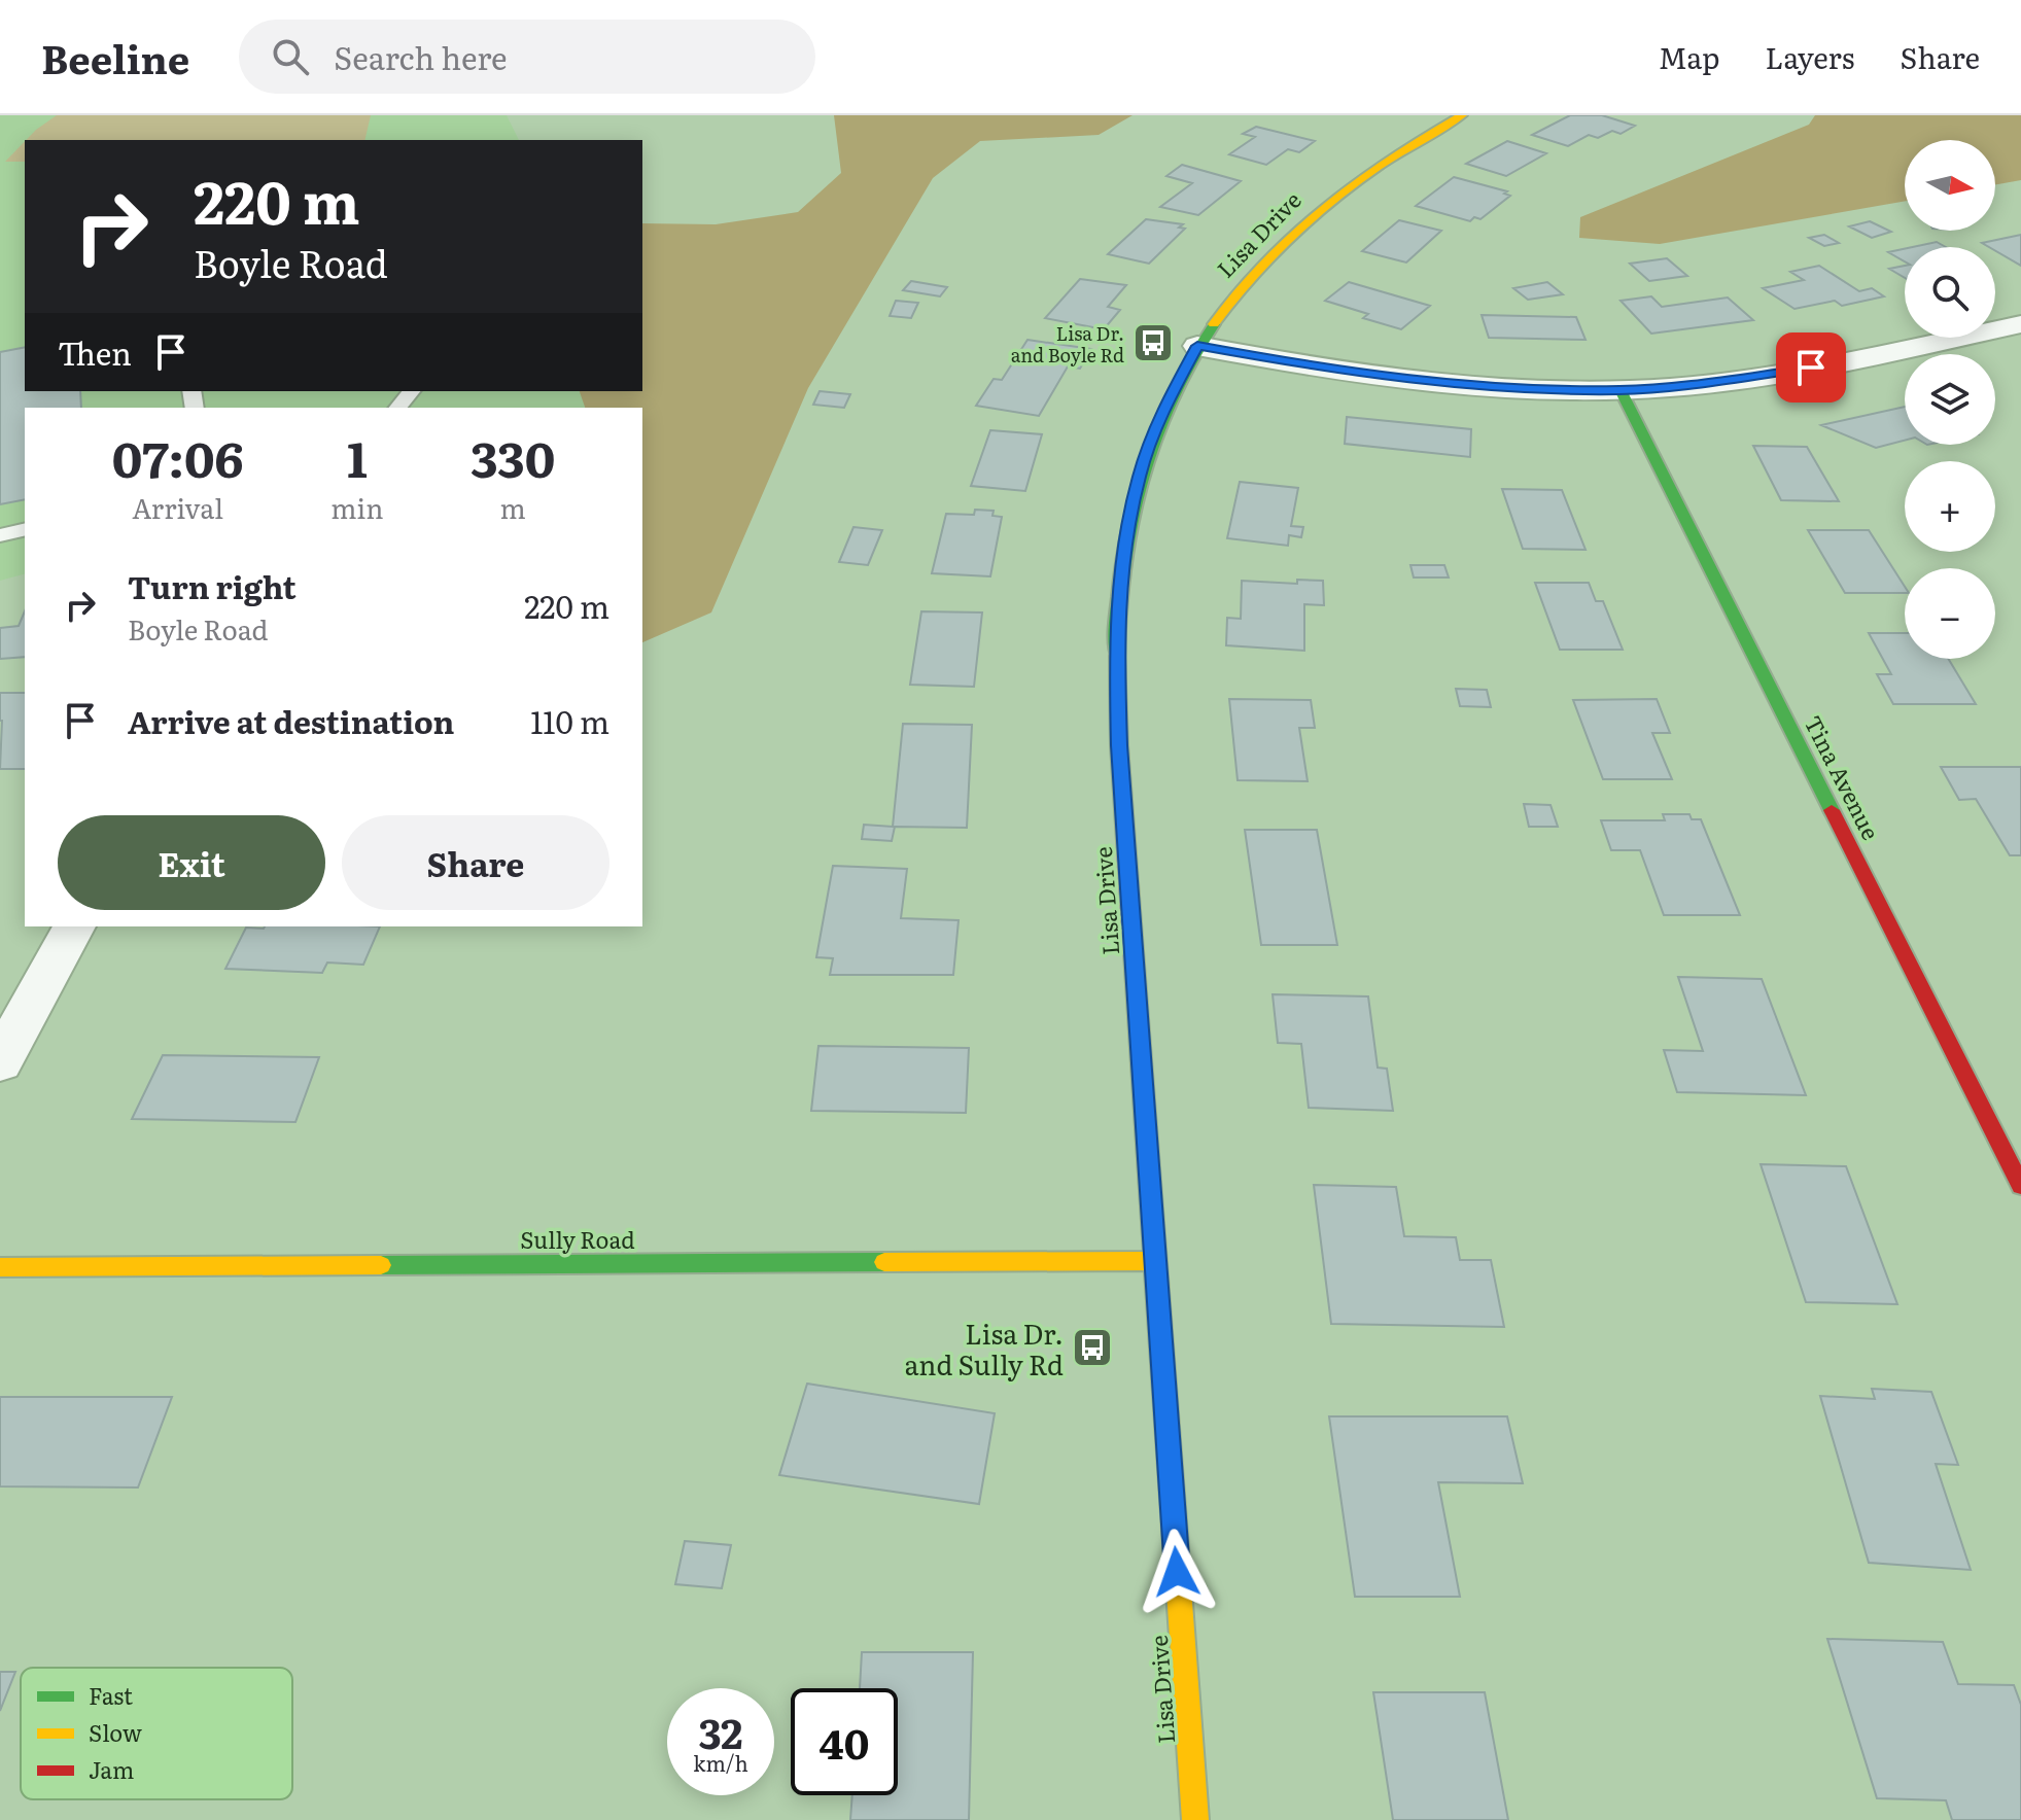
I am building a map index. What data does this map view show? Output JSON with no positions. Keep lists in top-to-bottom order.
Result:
{
  "streets": {
    "street": ["Lisa Drive", "Tina Avenue", "Sully Road"]
  },
  "crossings": [
    ["Lisa Drive", "Sully Road"]
  ],
  "places": {
    "bus stop": ["Lisa Dr. and Boyle Rd", "Lisa Dr. and Sully Rd"]
  },
  "legend": ["Fast", "Slow", "Jam"],
  "north": "right",
  "page": {
    "header": "Beeline",
    "search": "Search here",
    "nav": ["Map", "Layers", "Share"],
    "map_buttons": ["+", "−"],
    "turn": ["220 m", "Boyle Road"],
    "then": "Then",
    "eta": [
      "07:06",
      "Arrival",
      "1",
      "min",
      "330",
      "m"
    ],
    "list": [
      {
        "name": "Turn right",
        "note": "Boyle Road",
        "value": "220 m"
      },
      {
        "name": "Arrive at destination",
        "value": "110 m"
      }
    ],
    "buttons": ["Exit", "Share"],
    "speed": "32 km/h",
    "limit": "40"
  }
}
